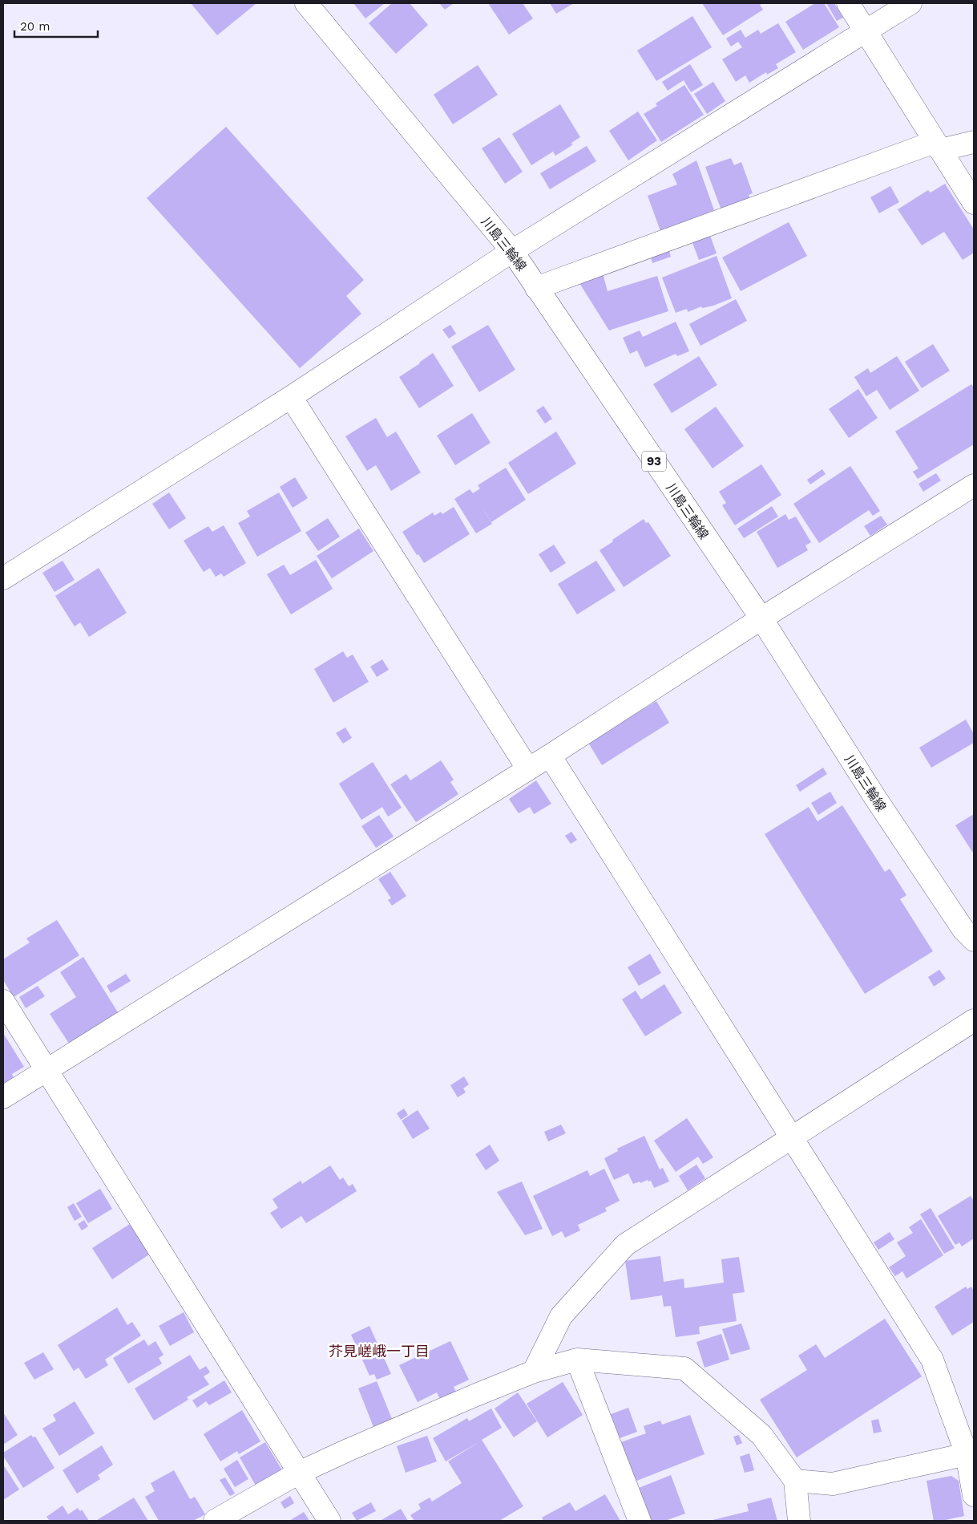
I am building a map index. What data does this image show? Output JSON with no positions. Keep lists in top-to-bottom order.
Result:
{
  "streets": {
    "street": ["川島三輪線", "93"]
  },
  "districts": ["芥見嵯峨一丁目"],
  "scale_bar": "20 m"
}
